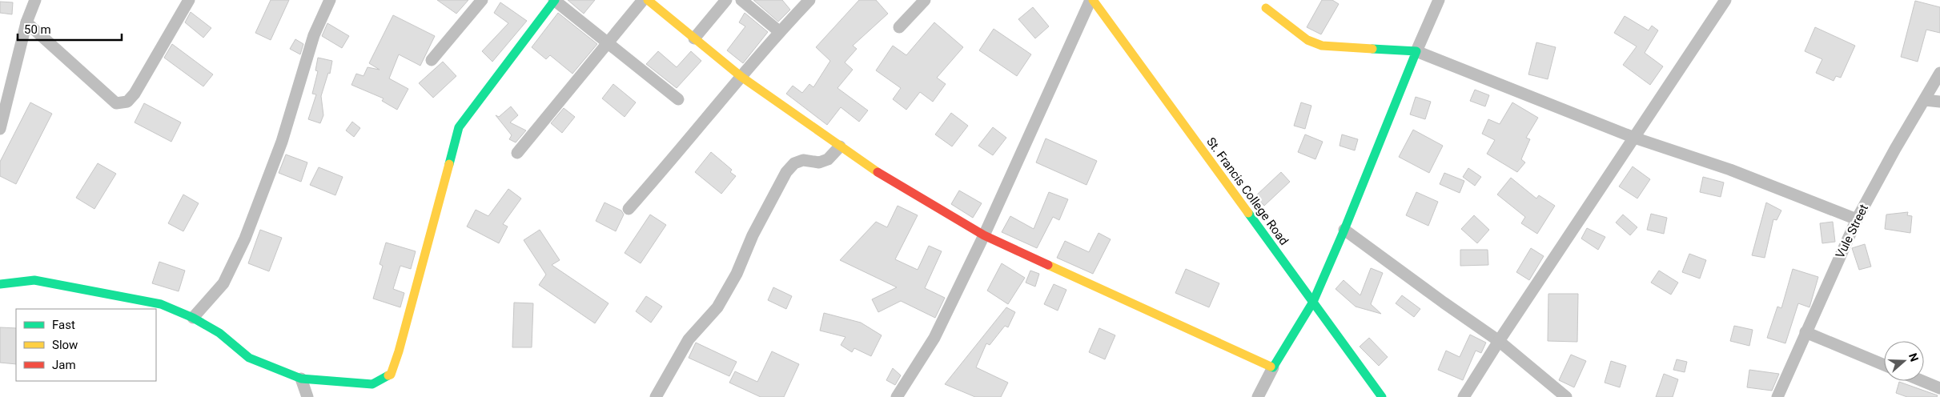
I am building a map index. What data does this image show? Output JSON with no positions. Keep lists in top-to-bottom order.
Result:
{
  "streets": {
    "street": ["St. Francis College Road", "Vule Street"]
  },
  "legend": ["Fast", "Slow", "Jam"],
  "scale_bar": "50 m",
  "north": "right"
}
